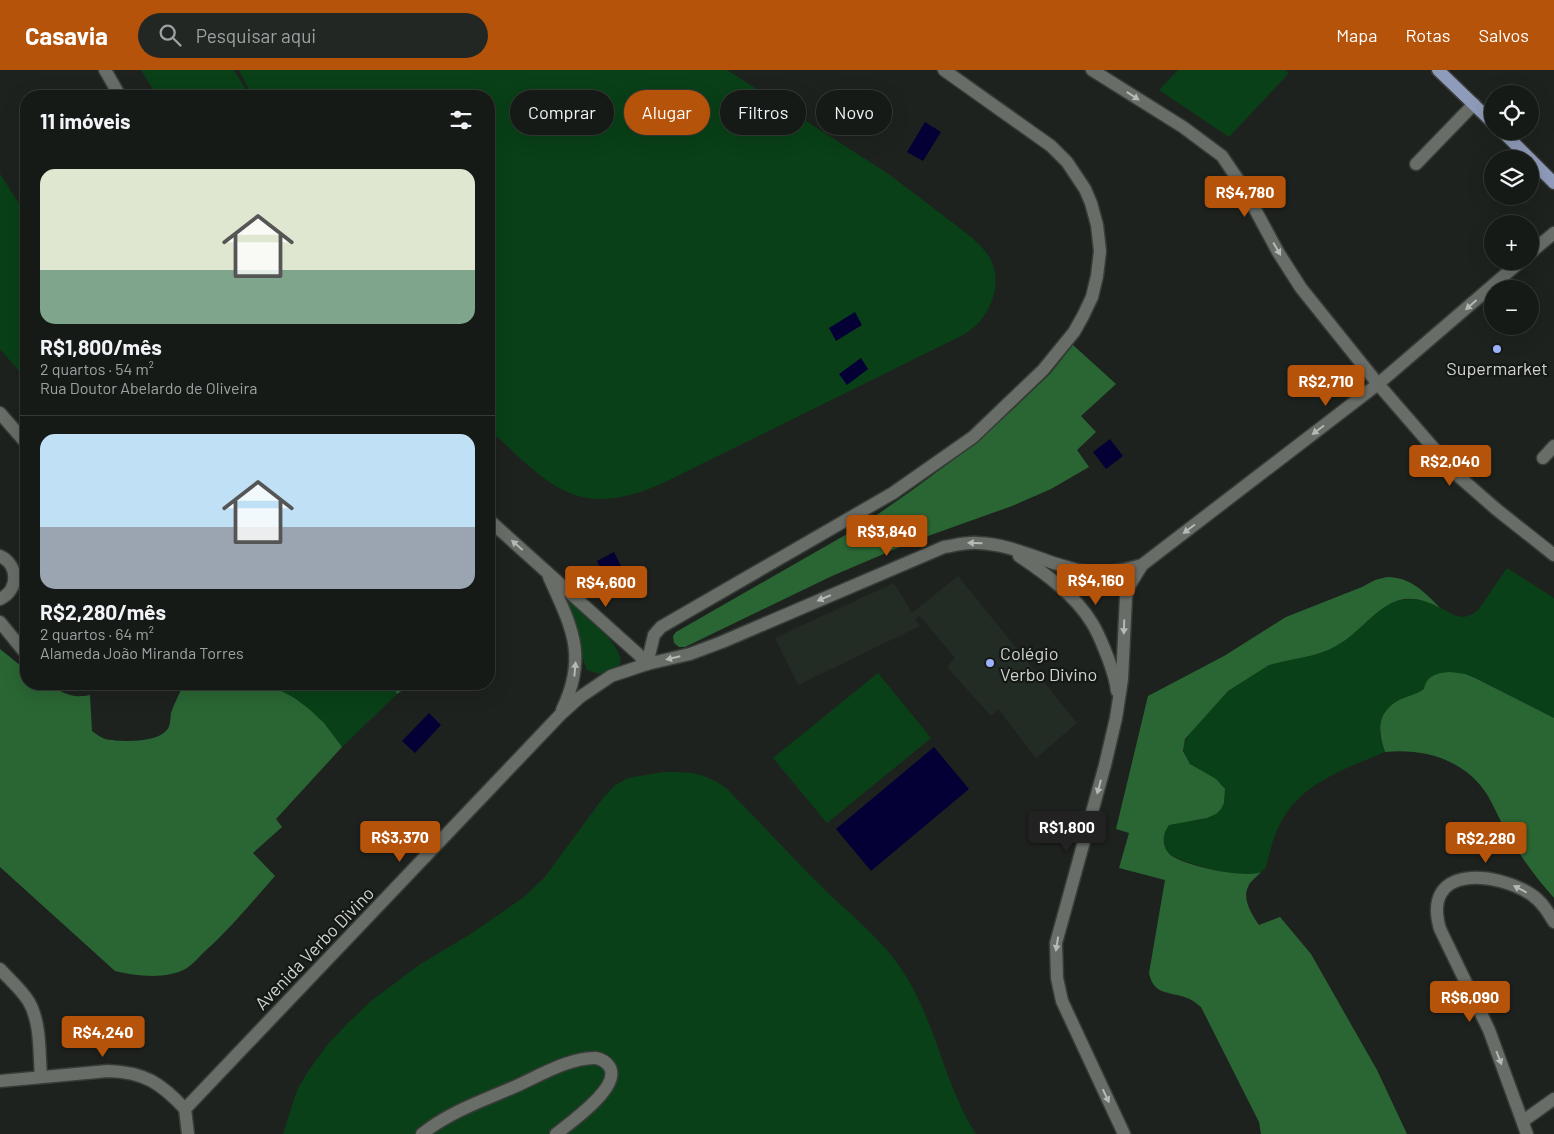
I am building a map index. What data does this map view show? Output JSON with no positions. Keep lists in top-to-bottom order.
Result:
{
  "streets": {
    "street": ["Avenida Verbo Divino"]
  },
  "places": ["Supermarket", "Colégio Verbo Divino"],
  "page": {
    "header": "Casavia",
    "search": "Pesquisar aqui",
    "nav": ["Mapa", "Rotas", "Salvos"],
    "map_buttons": ["+", "−"],
    "chip": [
      "Comprar",
      "Alugar",
      "Filtros",
      "Novo"
    ],
    "heading": "11 imóveis",
    "list": [
      {
        "name": "R$1,800/mês",
        "note": "2 quartos · 54 m² · Rua Doutor Abelardo de Oliveira"
      },
      {
        "name": "R$2,280/mês",
        "note": "2 quartos · 64 m² · Alameda João Miranda Torres"
      }
    ],
    "price": [
      "R$4,780",
      "R$2,710",
      "R$2,040",
      "R$3,840",
      "R$4,160",
      "R$4,600",
      "R$1,800",
      "R$3,370",
      "R$2,280",
      "R$6,090",
      "R$4,240"
    ]
  }
}
